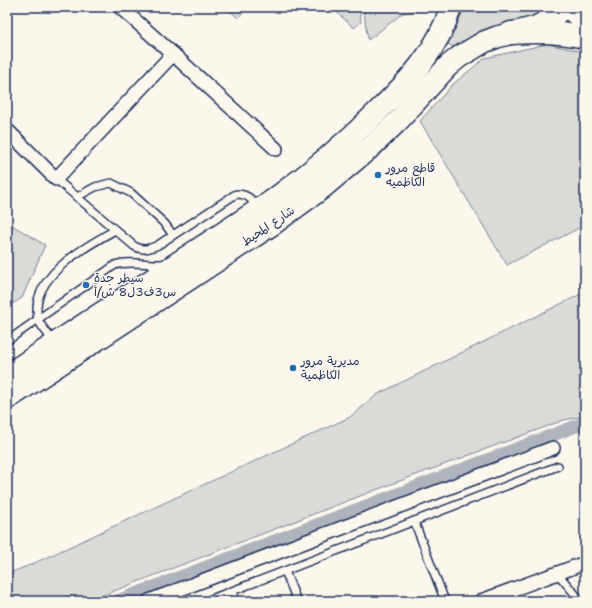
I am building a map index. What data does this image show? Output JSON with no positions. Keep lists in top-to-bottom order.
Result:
{
  "streets": {
    "main road": ["شارع المحيط"]
  },
  "places": ["قاطع مرور الكاظميه", "سيطر جدة س3ف3ل8 ش/أ", "مديرية مرور الكاظمية"]
}
